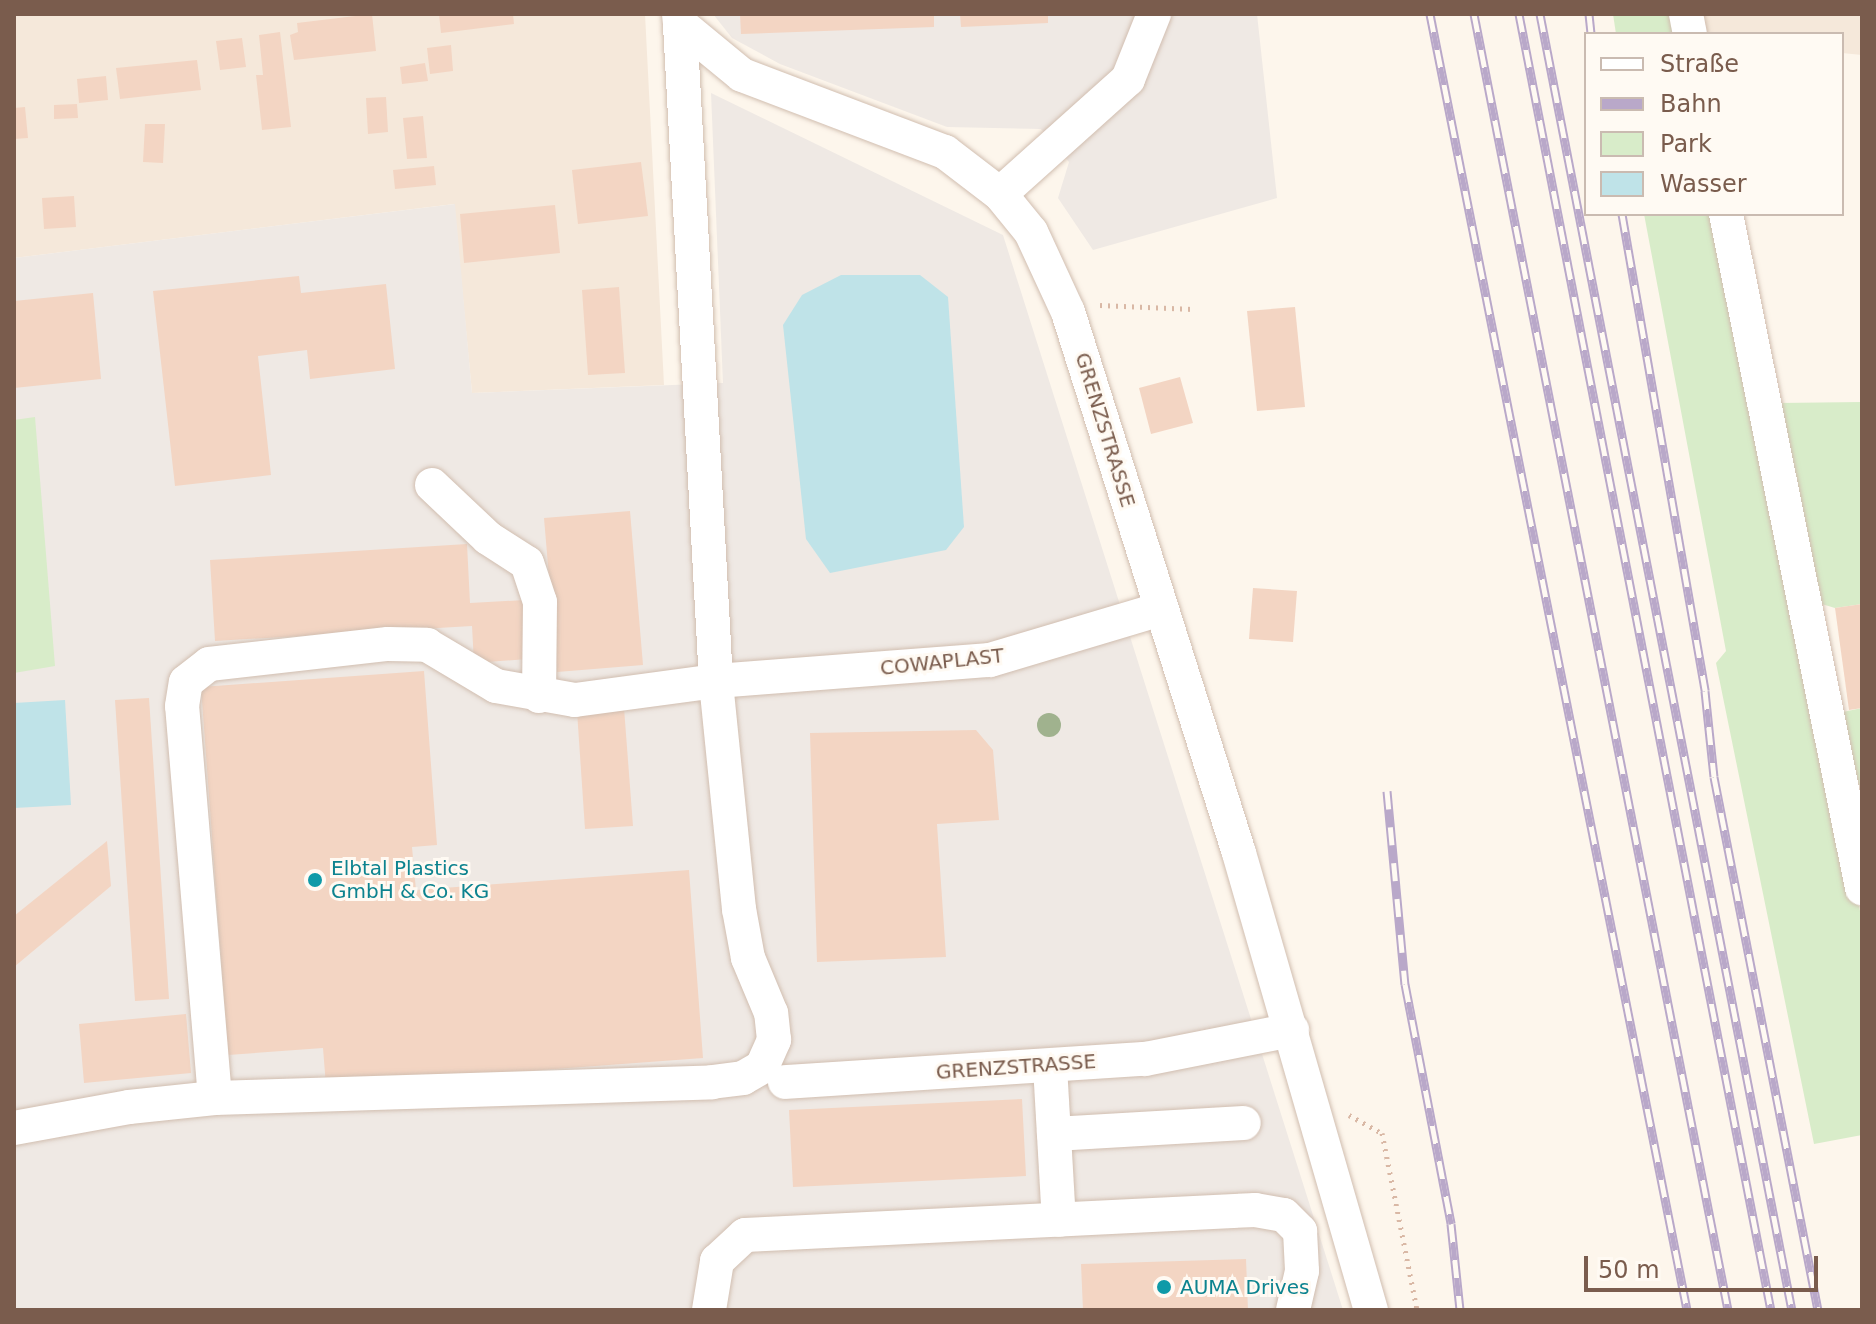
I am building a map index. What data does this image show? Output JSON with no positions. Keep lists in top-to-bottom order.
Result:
{
  "streets": {
    "street": ["GRENZSTRASSE", "COWAPLAST"]
  },
  "crossings": [
    ["GRENZSTRASSE", "COWAPLAST"]
  ],
  "places": ["Elbtal Plastics GmbH & Co. KG", "AUMA Drives"],
  "legend": [
    "Straße",
    "Bahn",
    "Park",
    "Wasser"
  ],
  "scale_bar": "50 m"
}
